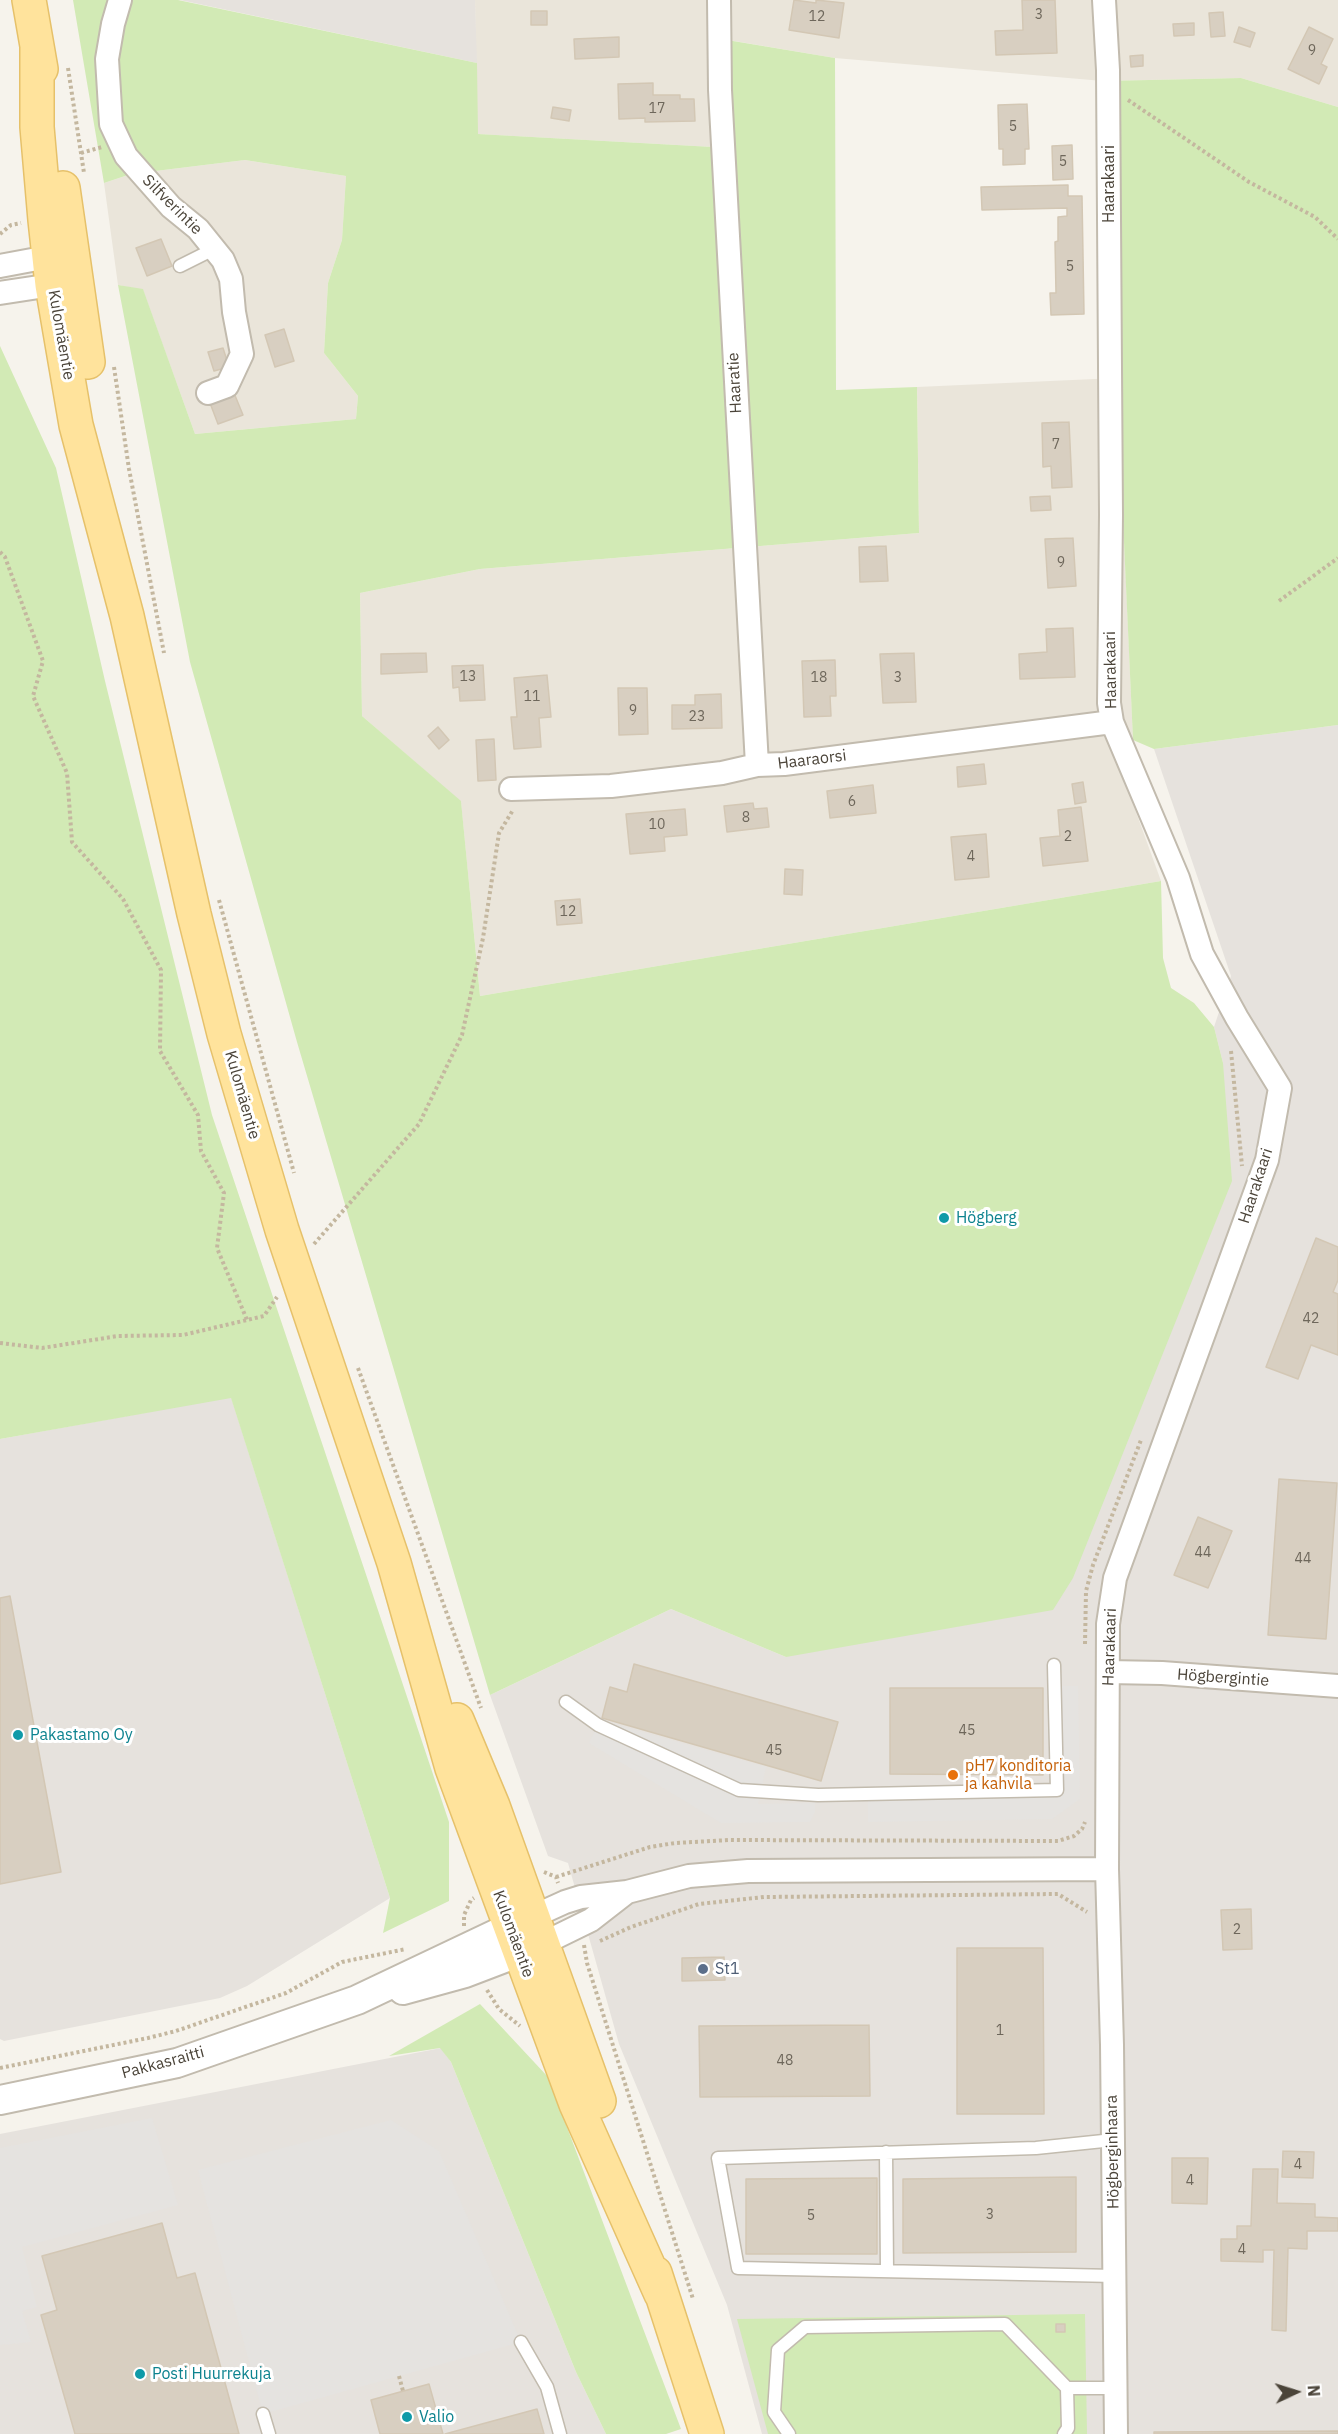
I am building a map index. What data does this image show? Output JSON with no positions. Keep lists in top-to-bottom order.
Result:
{
  "streets": {
    "main road": ["Kulomäentie"],
    "street": [
      "Haarakaari",
      "Silfverintie",
      "Haaratie",
      "Haaraorsi",
      "Högbergintie",
      "Pakkasraitti",
      "Högberginhaara"
    ]
  },
  "crossings": [
    ["Haarakaari", "Haaraorsi"],
    ["Haarakaari", "Högbergintie"],
    ["Haarakaari", "Högberginhaara"],
    ["Kulomäentie", "Pakkasraitti"],
    ["Haaratie", "Haaraorsi"]
  ],
  "places": [
    "Högberg",
    "Pakastamo Oy",
    "pH7 konditoria ja kahvila",
    "St1",
    "Posti Huurrekuja",
    "Valio"
  ],
  "house_numbers": [
    "3",
    "12",
    "9",
    "17",
    "5",
    "5",
    "5",
    "7",
    "9",
    "13",
    "18",
    "3",
    "11",
    "9",
    "23",
    "6",
    "8",
    "10",
    "2",
    "4",
    "12",
    "42",
    "44",
    "44",
    "45",
    "45",
    "2",
    "1",
    "48",
    "4",
    "4",
    "3",
    "5",
    "4"
  ],
  "north": "right"
}
